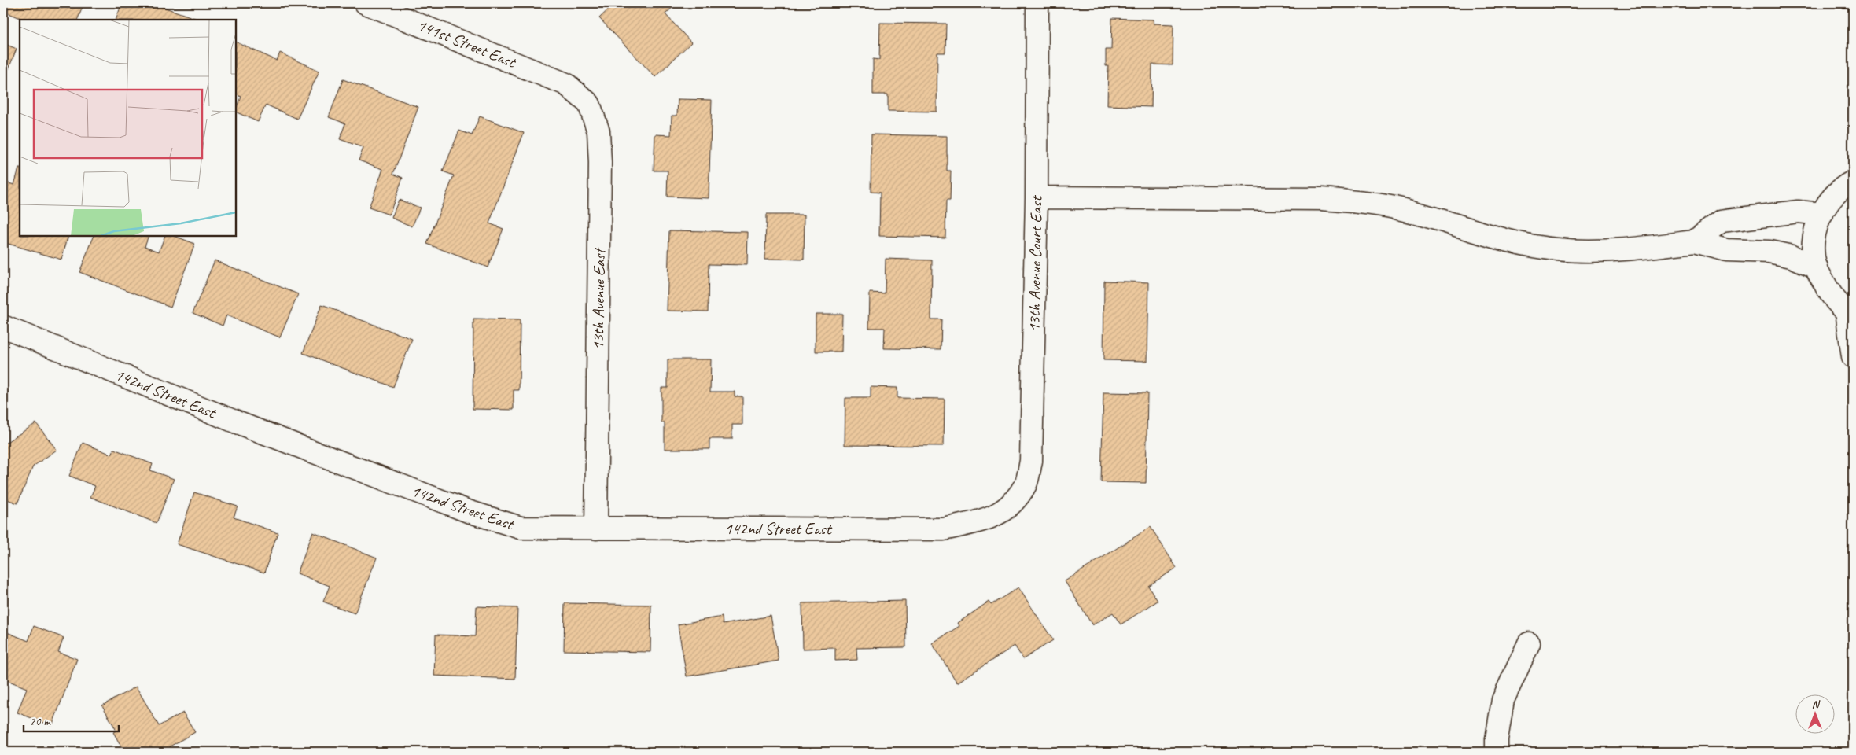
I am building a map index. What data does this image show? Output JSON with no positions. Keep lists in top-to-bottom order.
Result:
{
  "streets": {
    "street": [
      "141st Street East",
      "13th Avenue Court East",
      "13th Avenue East",
      "142nd Street East"
    ]
  },
  "crossings": [
    ["141st Street East", "13th Avenue East"],
    ["13th Avenue Court East", "142nd Street East"],
    ["13th Avenue East", "142nd Street East"]
  ],
  "scale_bar": "20 m",
  "north": "top"
}
